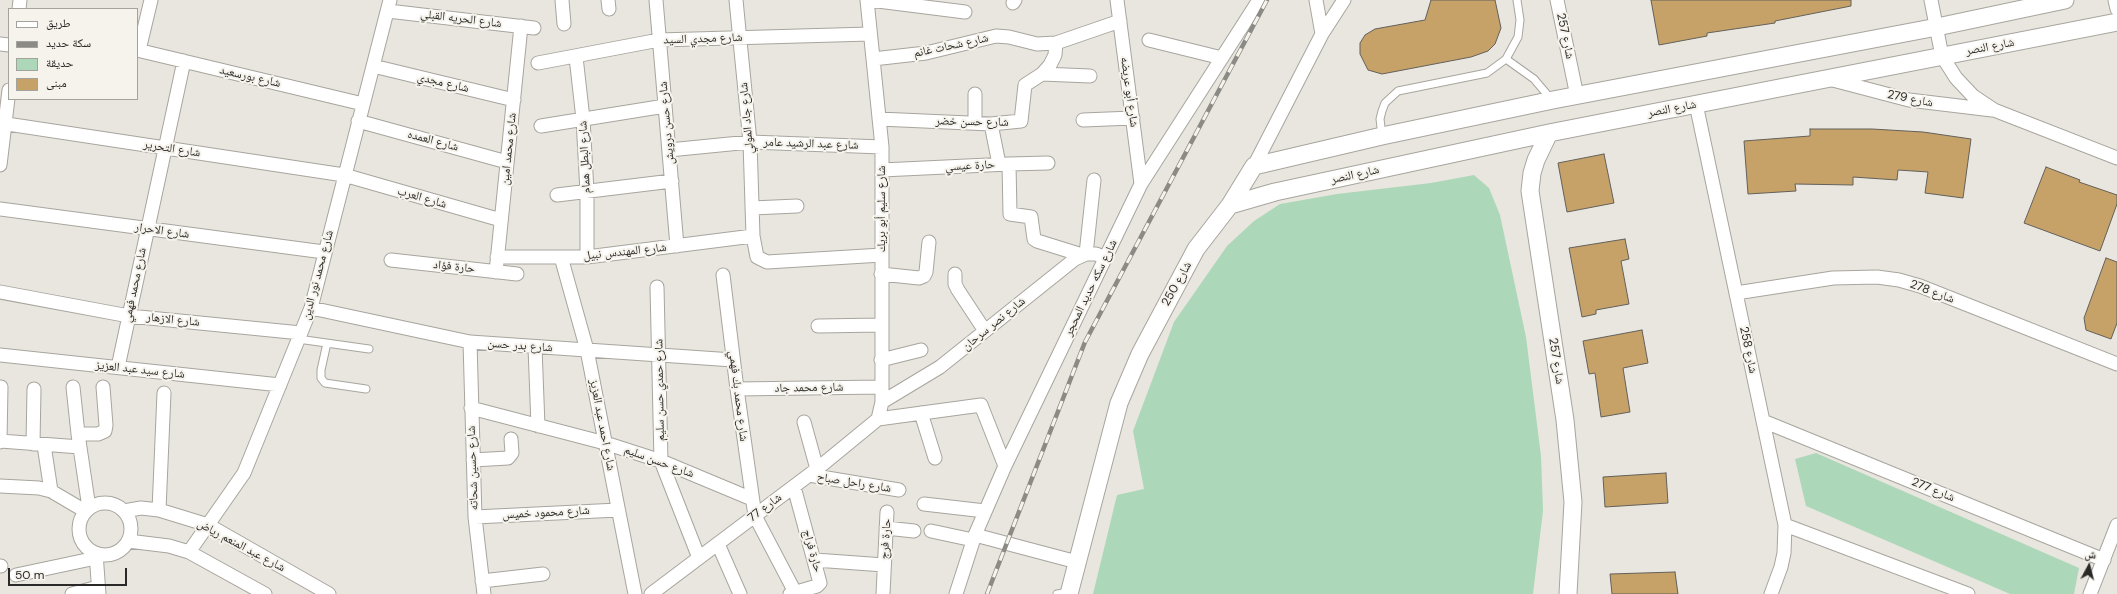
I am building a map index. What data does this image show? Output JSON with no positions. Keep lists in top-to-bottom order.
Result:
{
  "streets": {
    "street": [
      "شارع الحريه القبلي",
      "شارع 257",
      "شارع مجدي السيد",
      "شارع شحات غانم",
      "شارع النصر",
      "شارع بورسعيد",
      "شارع مجدي",
      "شارع أبو عريضه",
      "شارع 279",
      "شارع جاد المولي",
      "شارع حسن خضر",
      "شارع حسن درويش",
      "شارع العمده",
      "شارع عبد الرشيد عامر",
      "شارع التحرير",
      "شارع محمد امين",
      "شارع البطل همام",
      "حارة عيسي",
      "شارع العرب",
      "شارع سليم أبو بريك",
      "شارع الاحرار",
      "شارع المهندس نبيل",
      "حارة فؤاد",
      "شارع محمد نور الدين",
      "شارع 250",
      "شارع محمد فهمي",
      "شارع سكه حديد المحجر",
      "شارع 278",
      "شارع الازهار",
      "شارع نصر سرحان",
      "شارع بدر حسن",
      "شارع 258",
      "شارع سيد عبد العزيز",
      "شارع محمد جاد",
      "شارع حمدي حسن سليم",
      "شارع محمد بك فهمي",
      "شارع احمد عبد العزيز",
      "شارع حسن سليم",
      "شارع حسين شحاته",
      "شارع راحل صباح",
      "شارع 277",
      "شارع 77",
      "شارع محمود خميس",
      "حارة فرج",
      "شارع عبد المنعم رياض",
      "حارة فراج"
    ]
  },
  "crossings": [
    ["شارع الحريه القبلي", "شارع محمد امين"],
    ["شارع الحريه القبلي", "شارع محمد نور الدين"],
    ["شارع 257", "شارع النصر"],
    ["شارع مجدي السيد", "شارع جاد المولي"],
    ["شارع مجدي السيد", "شارع حسن درويش"],
    ["شارع مجدي السيد", "شارع البطل همام"],
    ["شارع مجدي السيد", "شارع سليم أبو بريك"],
    ["شارع شحات غانم", "شارع أبو عريضه"],
    ["شارع شحات غانم", "شارع حسن خضر"],
    ["شارع شحات غانم", "شارع سليم أبو بريك"],
    ["شارع النصر", "شارع 279"],
    ["شارع النصر", "شارع 250"],
    ["شارع النصر", "شارع 258"],
    ["شارع بورسعيد", "شارع محمد نور الدين"],
    ["شارع بورسعيد", "شارع محمد فهمي"],
    ["شارع مجدي", "شارع محمد امين"],
    ["شارع مجدي", "شارع محمد نور الدين"],
    ["شارع أبو عريضه", "شارع سكه حديد المحجر"],
    ["شارع جاد المولي", "شارع عبد الرشيد عامر"],
    ["شارع جاد المولي", "شارع سليم أبو بريك"],
    ["شارع جاد المولي", "شارع المهندس نبيل"],
    ["شارع حسن خضر", "شارع سليم أبو بريك"],
    ["شارع حسن درويش", "شارع عبد الرشيد عامر"],
    ["شارع حسن درويش", "شارع المهندس نبيل"],
    ["شارع العمده", "شارع محمد امين"],
    ["شارع العمده", "شارع محمد نور الدين"],
    ["شارع عبد الرشيد عامر", "شارع سليم أبو بريك"],
    ["شارع التحرير", "شارع العرب"],
    ["شارع التحرير", "شارع محمد نور الدين"],
    ["شارع التحرير", "شارع محمد فهمي"],
    ["شارع محمد امين", "شارع العرب"],
    ["شارع محمد امين", "شارع المهندس نبيل"],
    ["شارع محمد امين", "حارة فؤاد"],
    ["شارع البطل همام", "شارع المهندس نبيل"],
    ["حارة عيسي", "شارع سليم أبو بريك"],
    ["حارة عيسي", "شارع نصر سرحان"],
    ["شارع العرب", "شارع محمد نور الدين"],
    ["شارع سليم أبو بريك", "شارع نصر سرحان"],
    ["شارع سليم أبو بريك", "شارع محمد جاد"],
    ["شارع سليم أبو بريك", "شارع 77"],
    ["شارع الاحرار", "شارع محمد نور الدين"],
    ["شارع الاحرار", "شارع محمد فهمي"],
    ["شارع المهندس نبيل", "شارع احمد عبد العزيز"],
    ["شارع محمد نور الدين", "شارع الازهار"],
    ["شارع محمد نور الدين", "شارع بدر حسن"],
    ["شارع محمد نور الدين", "شارع سيد عبد العزيز"],
    ["شارع محمد نور الدين", "شارع عبد المنعم رياض"],
    ["شارع محمد فهمي", "شارع الازهار"],
    ["شارع محمد فهمي", "شارع سيد عبد العزيز"],
    ["شارع 278", "شارع 258"],
    ["شارع بدر حسن", "شارع حمدي حسن سليم"],
    ["شارع بدر حسن", "شارع محمد بك فهمي"],
    ["شارع بدر حسن", "شارع احمد عبد العزيز"],
    ["شارع بدر حسن", "شارع حسين شحاته"],
    ["شارع 258", "شارع 277"],
    ["شارع محمد جاد", "شارع محمد بك فهمي"],
    ["شارع حمدي حسن سليم", "شارع حسن سليم"],
    ["شارع حمدي حسن سليم", "شارع 77"],
    ["شارع محمد بك فهمي", "شارع حسن سليم"],
    ["شارع محمد بك فهمي", "شارع 77"],
    ["شارع محمد بك فهمي", "حارة فراج"],
    ["شارع احمد عبد العزيز", "شارع حسن سليم"],
    ["شارع احمد عبد العزيز", "شارع محمود خميس"],
    ["شارع حسن سليم", "شارع حسين شحاته"],
    ["شارع حسين شحاته", "شارع محمود خميس"],
    ["شارع راحل صباح", "شارع 77"],
    ["شارع 77", "حارة فراج"],
    ["حارة فرج", "حارة فراج"]
  ],
  "legend": [
    "طريق",
    "سكة حديد",
    "حديقة",
    "مبنى"
  ],
  "scale_bar": "50 m",
  "north": "top"
}
